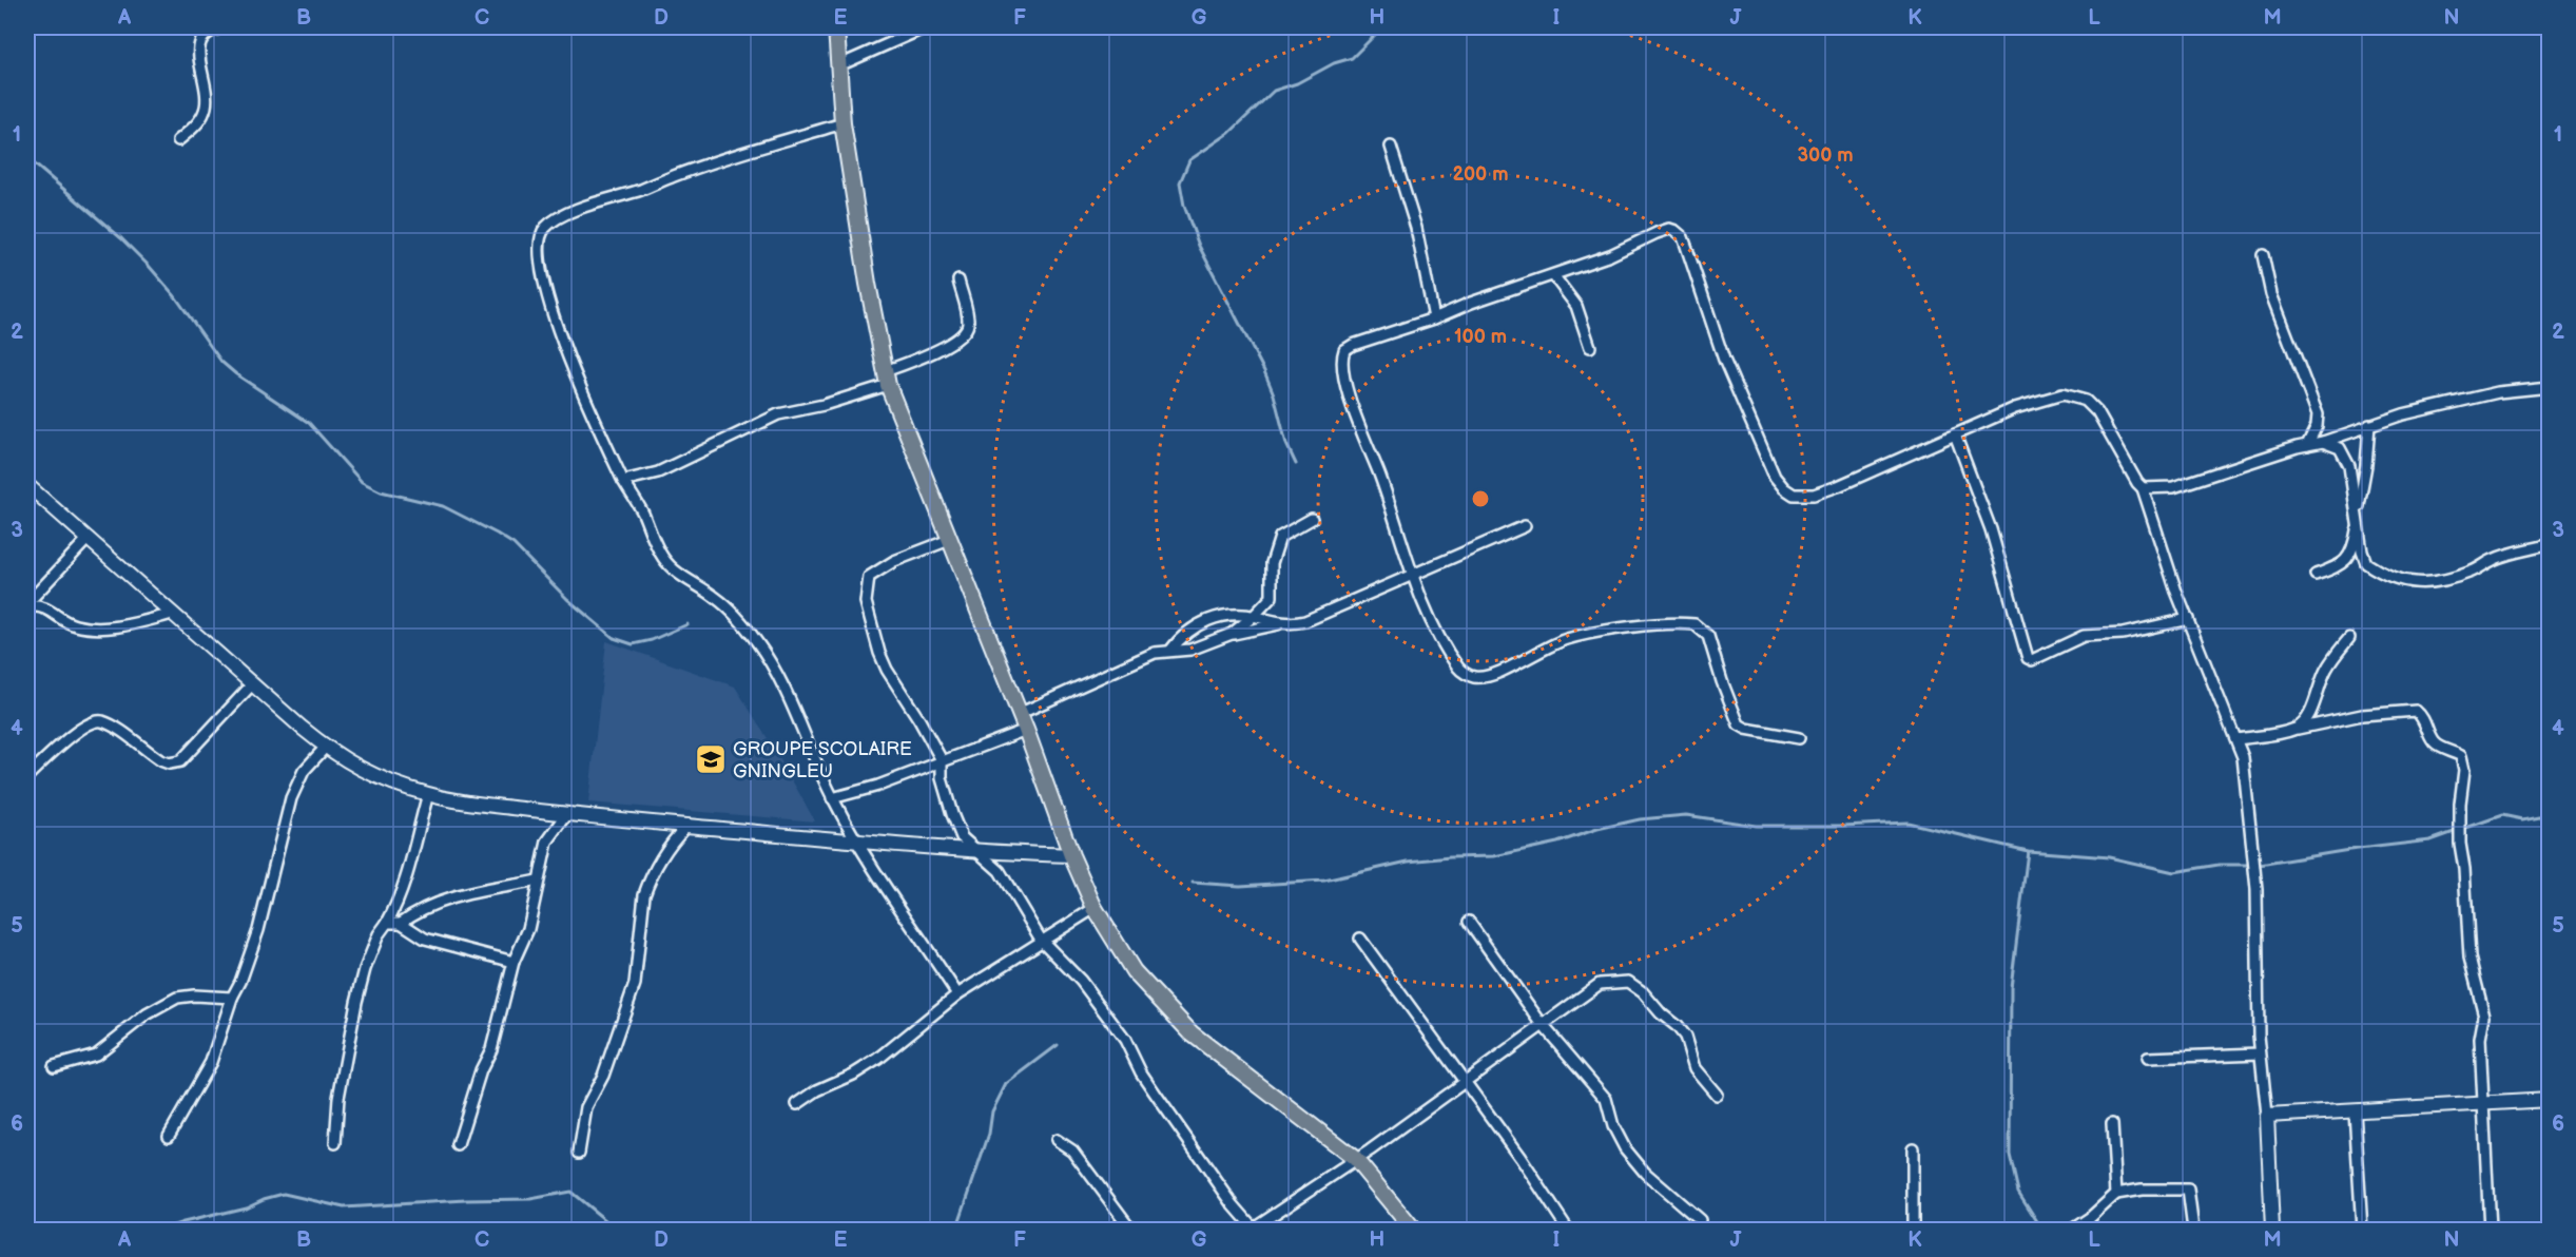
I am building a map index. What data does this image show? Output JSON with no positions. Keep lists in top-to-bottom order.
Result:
{
  "places": {
    "school or university": ["GROUPE SCOLAIRE GNINGLEU"]
  },
  "grid": {
    "columns": [
      "A",
      "B",
      "C",
      "D",
      "E",
      "F",
      "G",
      "H",
      "I",
      "J",
      "K",
      "L",
      "M",
      "N"
    ],
    "rows": [
      "1",
      "2",
      "3",
      "4",
      "5",
      "6"
    ]
  },
  "rings": ["300 m", "200 m", "100 m"]
}
